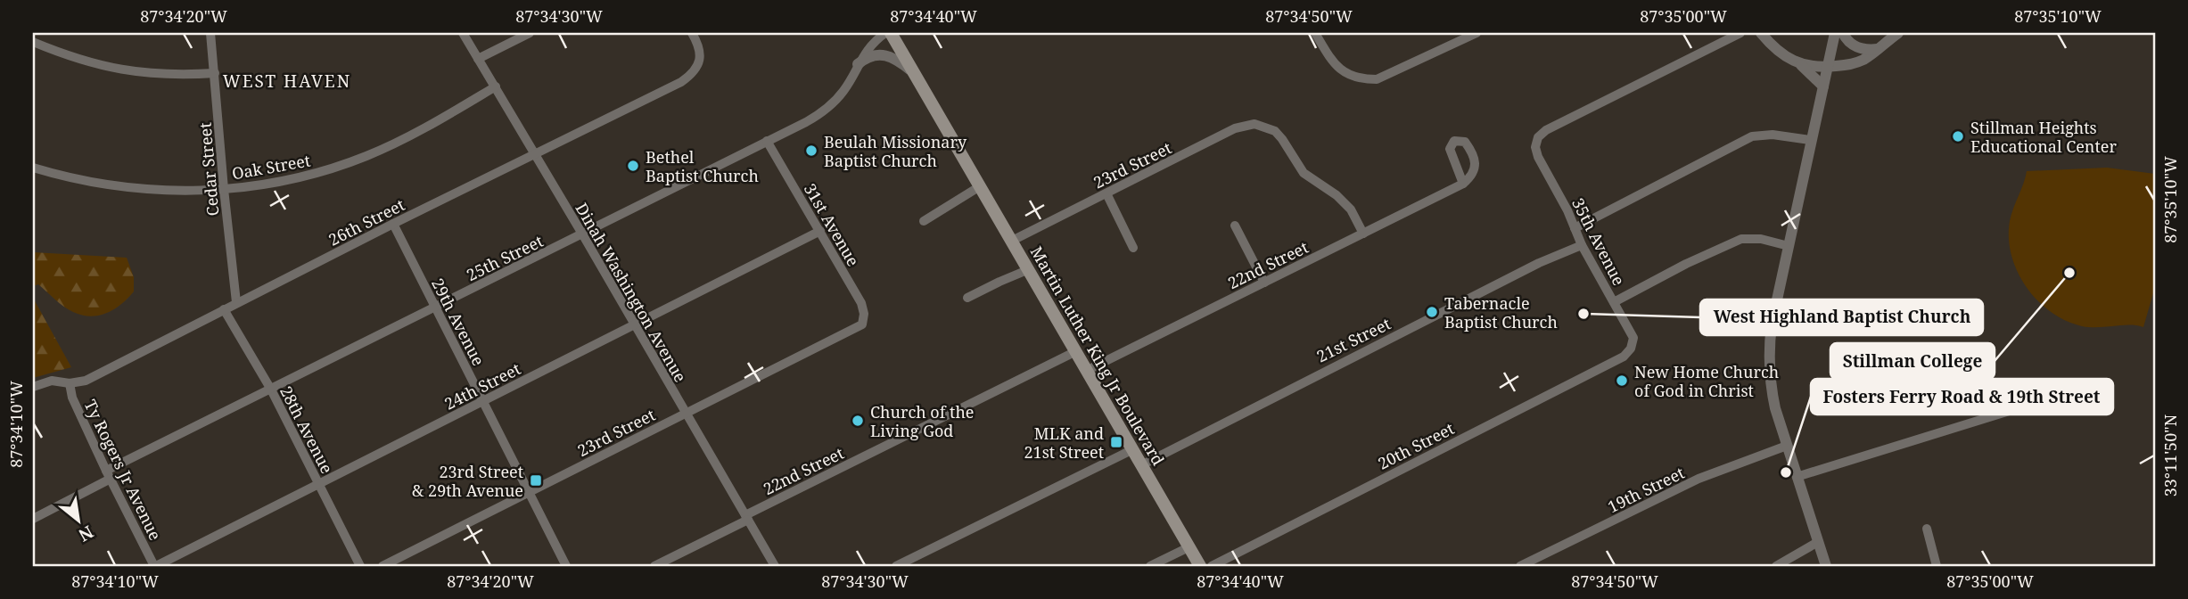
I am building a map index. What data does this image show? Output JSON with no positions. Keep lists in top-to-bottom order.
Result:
{
  "streets": {
    "main road": ["Martin Luther King Jr Boulevard"],
    "street": [
      "23rd Street",
      "Oak Street",
      "Cedar Street",
      "26th Street",
      "31st Avenue",
      "35th Avenue",
      "25th Street",
      "22nd Street",
      "Dinah Washington Avenue",
      "29th Avenue",
      "21st Street",
      "24th Street",
      "28th Avenue",
      "20th Street",
      "Ty Rogers Jr Avenue",
      "19th Street"
    ]
  },
  "crossings": [
    ["23rd Street", "31st Avenue"],
    ["23rd Street", "22nd Street"],
    ["23rd Street", "Dinah Washington Avenue"],
    ["23rd Street", "29th Avenue"],
    ["23rd Street", "Martin Luther King Jr Boulevard"],
    ["Oak Street", "Cedar Street"],
    ["Oak Street", "Dinah Washington Avenue"],
    ["Cedar Street", "26th Street"],
    ["26th Street", "Dinah Washington Avenue"],
    ["26th Street", "29th Avenue"],
    ["26th Street", "28th Avenue"],
    ["26th Street", "Ty Rogers Jr Avenue"],
    ["31st Avenue", "25th Street"],
    ["31st Avenue", "24th Street"],
    ["35th Avenue", "21st Street"],
    ["35th Avenue", "20th Street"],
    ["25th Street", "Dinah Washington Avenue"],
    ["25th Street", "29th Avenue"],
    ["25th Street", "28th Avenue"],
    ["25th Street", "Ty Rogers Jr Avenue"],
    ["22nd Street", "Dinah Washington Avenue"],
    ["22nd Street", "Martin Luther King Jr Boulevard"],
    ["Dinah Washington Avenue", "24th Street"],
    ["29th Avenue", "24th Street"],
    ["21st Street", "Martin Luther King Jr Boulevard"],
    ["24th Street", "28th Avenue"],
    ["24th Street", "Ty Rogers Jr Avenue"]
  ],
  "districts": ["WEST HAVEN"],
  "places": {
    "other": [
      "Stillman Heights Educational Center",
      "Beulah Missionary Baptist Church",
      "Bethel Baptist Church",
      "Stillman College",
      "Tabernacle Baptist Church",
      "West Highland Baptist Church",
      "New Home Church of God in Christ",
      "Church of the Living God",
      "Fosters Ferry Road & 19th Street"
    ],
    "transit": ["MLK and 21st Street", "23rd Street & 29th Avenue"]
  },
  "north": "bottom right",
  "coordinates": [
    "87°34'20\"W",
    "87°34'30\"W",
    "87°34'40\"W",
    "87°34'50\"W",
    "87°35'00\"W",
    "87°35'10\"W",
    "87°34'10\"W",
    "33°11'50\"N"
  ]
}
